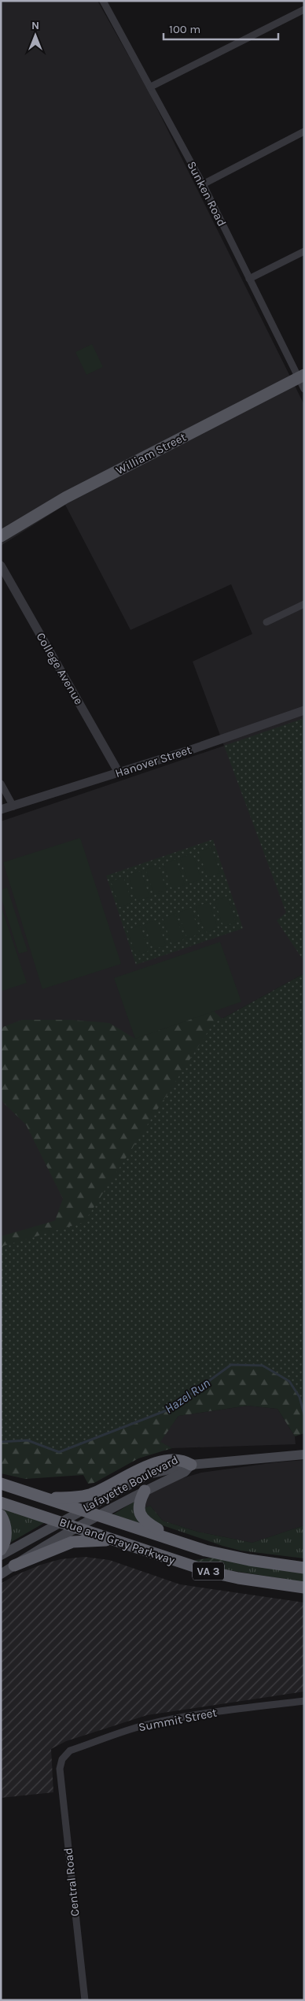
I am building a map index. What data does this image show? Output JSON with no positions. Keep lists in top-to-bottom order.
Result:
{
  "streets": {
    "highway": ["Blue and Gray Parkway", "VA 3"],
    "main road": ["William Street", "Lafayette Boulevard"],
    "street": [
      "Sunken Road",
      "College Avenue",
      "Hanover Street",
      "Summit Street",
      "Central Road"
    ]
  },
  "crossings": [
    ["Sunken Road", "William Street"],
    ["College Avenue", "Hanover Street"],
    ["Lafayette Boulevard", "Blue and Gray Parkway"],
    ["Summit Street", "Central Road"]
  ],
  "water": ["Hazel Run"],
  "scale_bar": "100 m",
  "north": "top"
}
